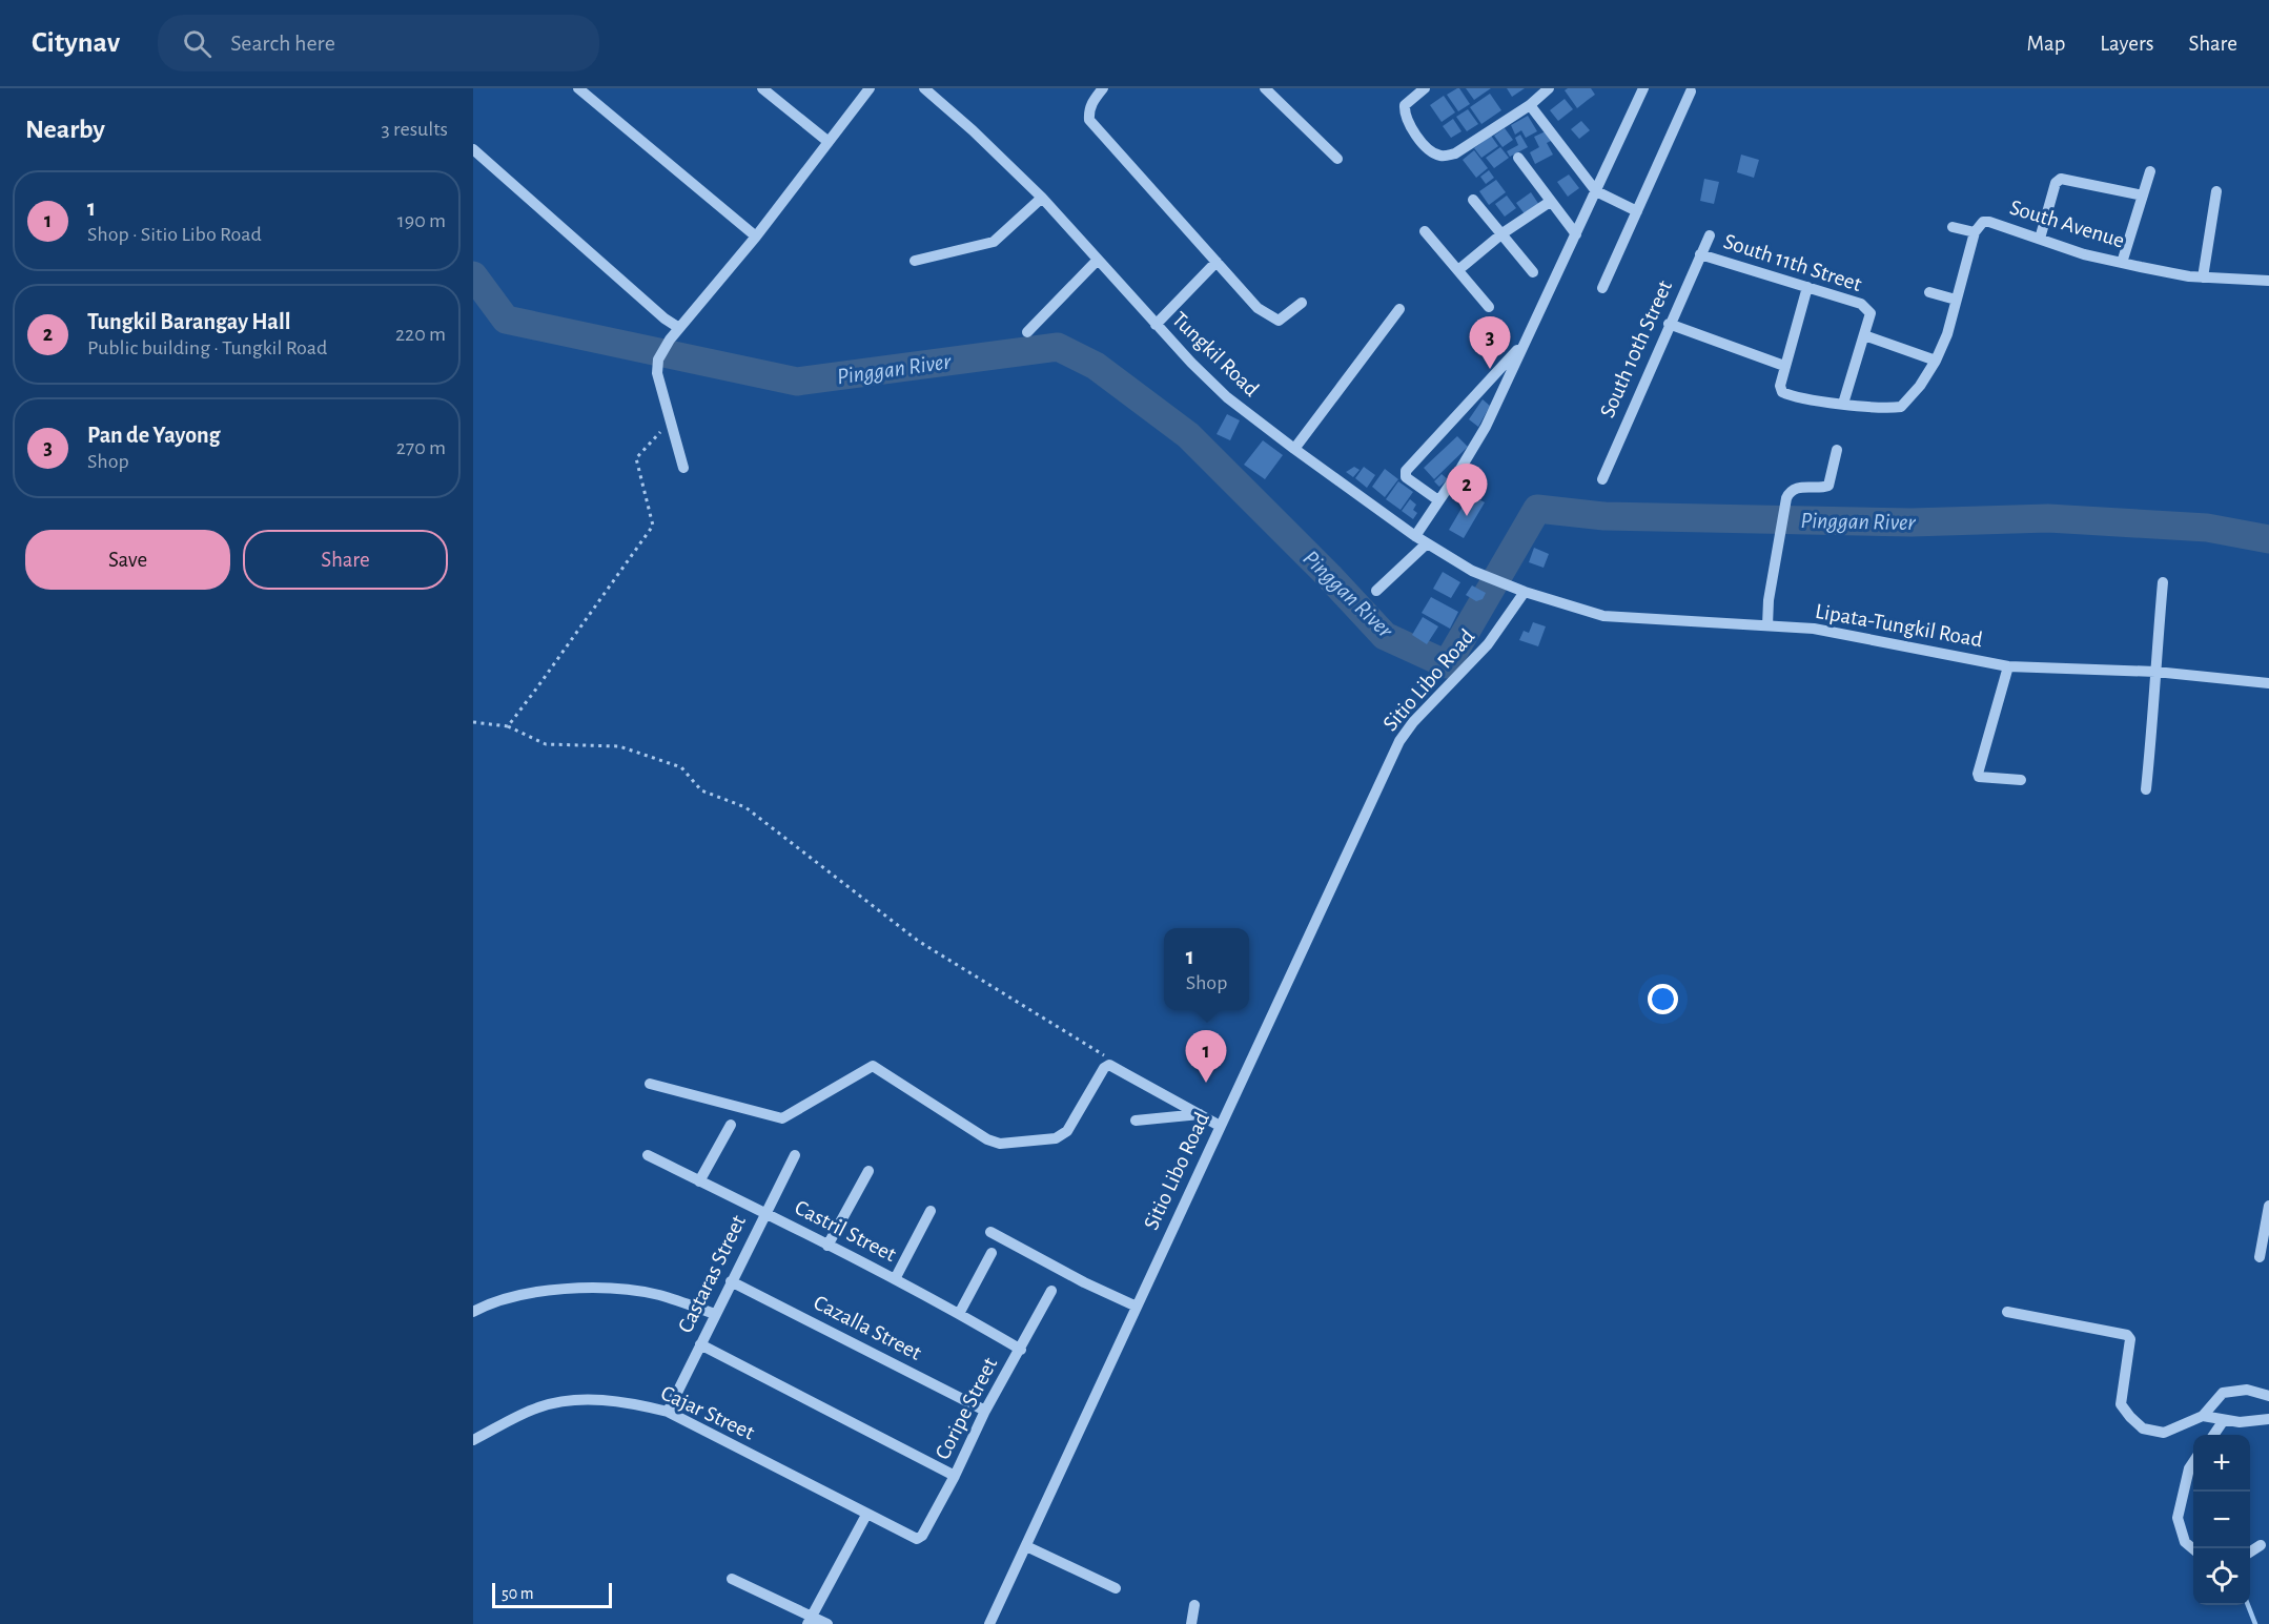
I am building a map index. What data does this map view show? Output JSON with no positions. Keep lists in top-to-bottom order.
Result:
{
  "streets": {
    "street": [
      "South Avenue",
      "South 11th Street",
      "South 10th Street",
      "Tungkil Road",
      "Lipata-Tungkil Road",
      "Sitio Libo Road",
      "Castril Street",
      "Castaras Street",
      "Cazalla Street",
      "Coripe Street",
      "Cajar Street"
    ]
  },
  "crossings": [
    ["South 11th Street", "South 10th Street"],
    ["Tungkil Road", "Lipata-Tungkil Road"],
    ["Tungkil Road", "Sitio Libo Road"],
    ["Lipata-Tungkil Road", "Sitio Libo Road"],
    ["Castril Street", "Castaras Street"],
    ["Castril Street", "Coripe Street"],
    ["Castaras Street", "Cazalla Street"],
    ["Castaras Street", "Cajar Street"],
    ["Cazalla Street", "Coripe Street"],
    ["Coripe Street", "Cajar Street"]
  ],
  "water": ["Pinggan River"],
  "scale_bar": "50 m",
  "page": {
    "header": "Citynav",
    "search": "Search here",
    "nav": ["Map", "Layers", "Share"],
    "heading": ["Nearby", "3 results"],
    "list": [
      {
        "mark": "1",
        "name": "1",
        "note": "Shop · Sitio Libo Road",
        "value": "190 m"
      },
      {
        "mark": "2",
        "name": "Tungkil Barangay Hall",
        "note": "Public building · Tungkil Road",
        "value": "220 m"
      },
      {
        "mark": "3",
        "name": "Pan de Yayong",
        "note": "Shop",
        "value": "270 m"
      }
    ],
    "pins": ["3", "2", "1"],
    "buttons": ["Save", "Share"],
    "popup": ["1", "Shop"],
    "map_buttons": ["+", "−"],
    "scale": "50 m"
  }
}
